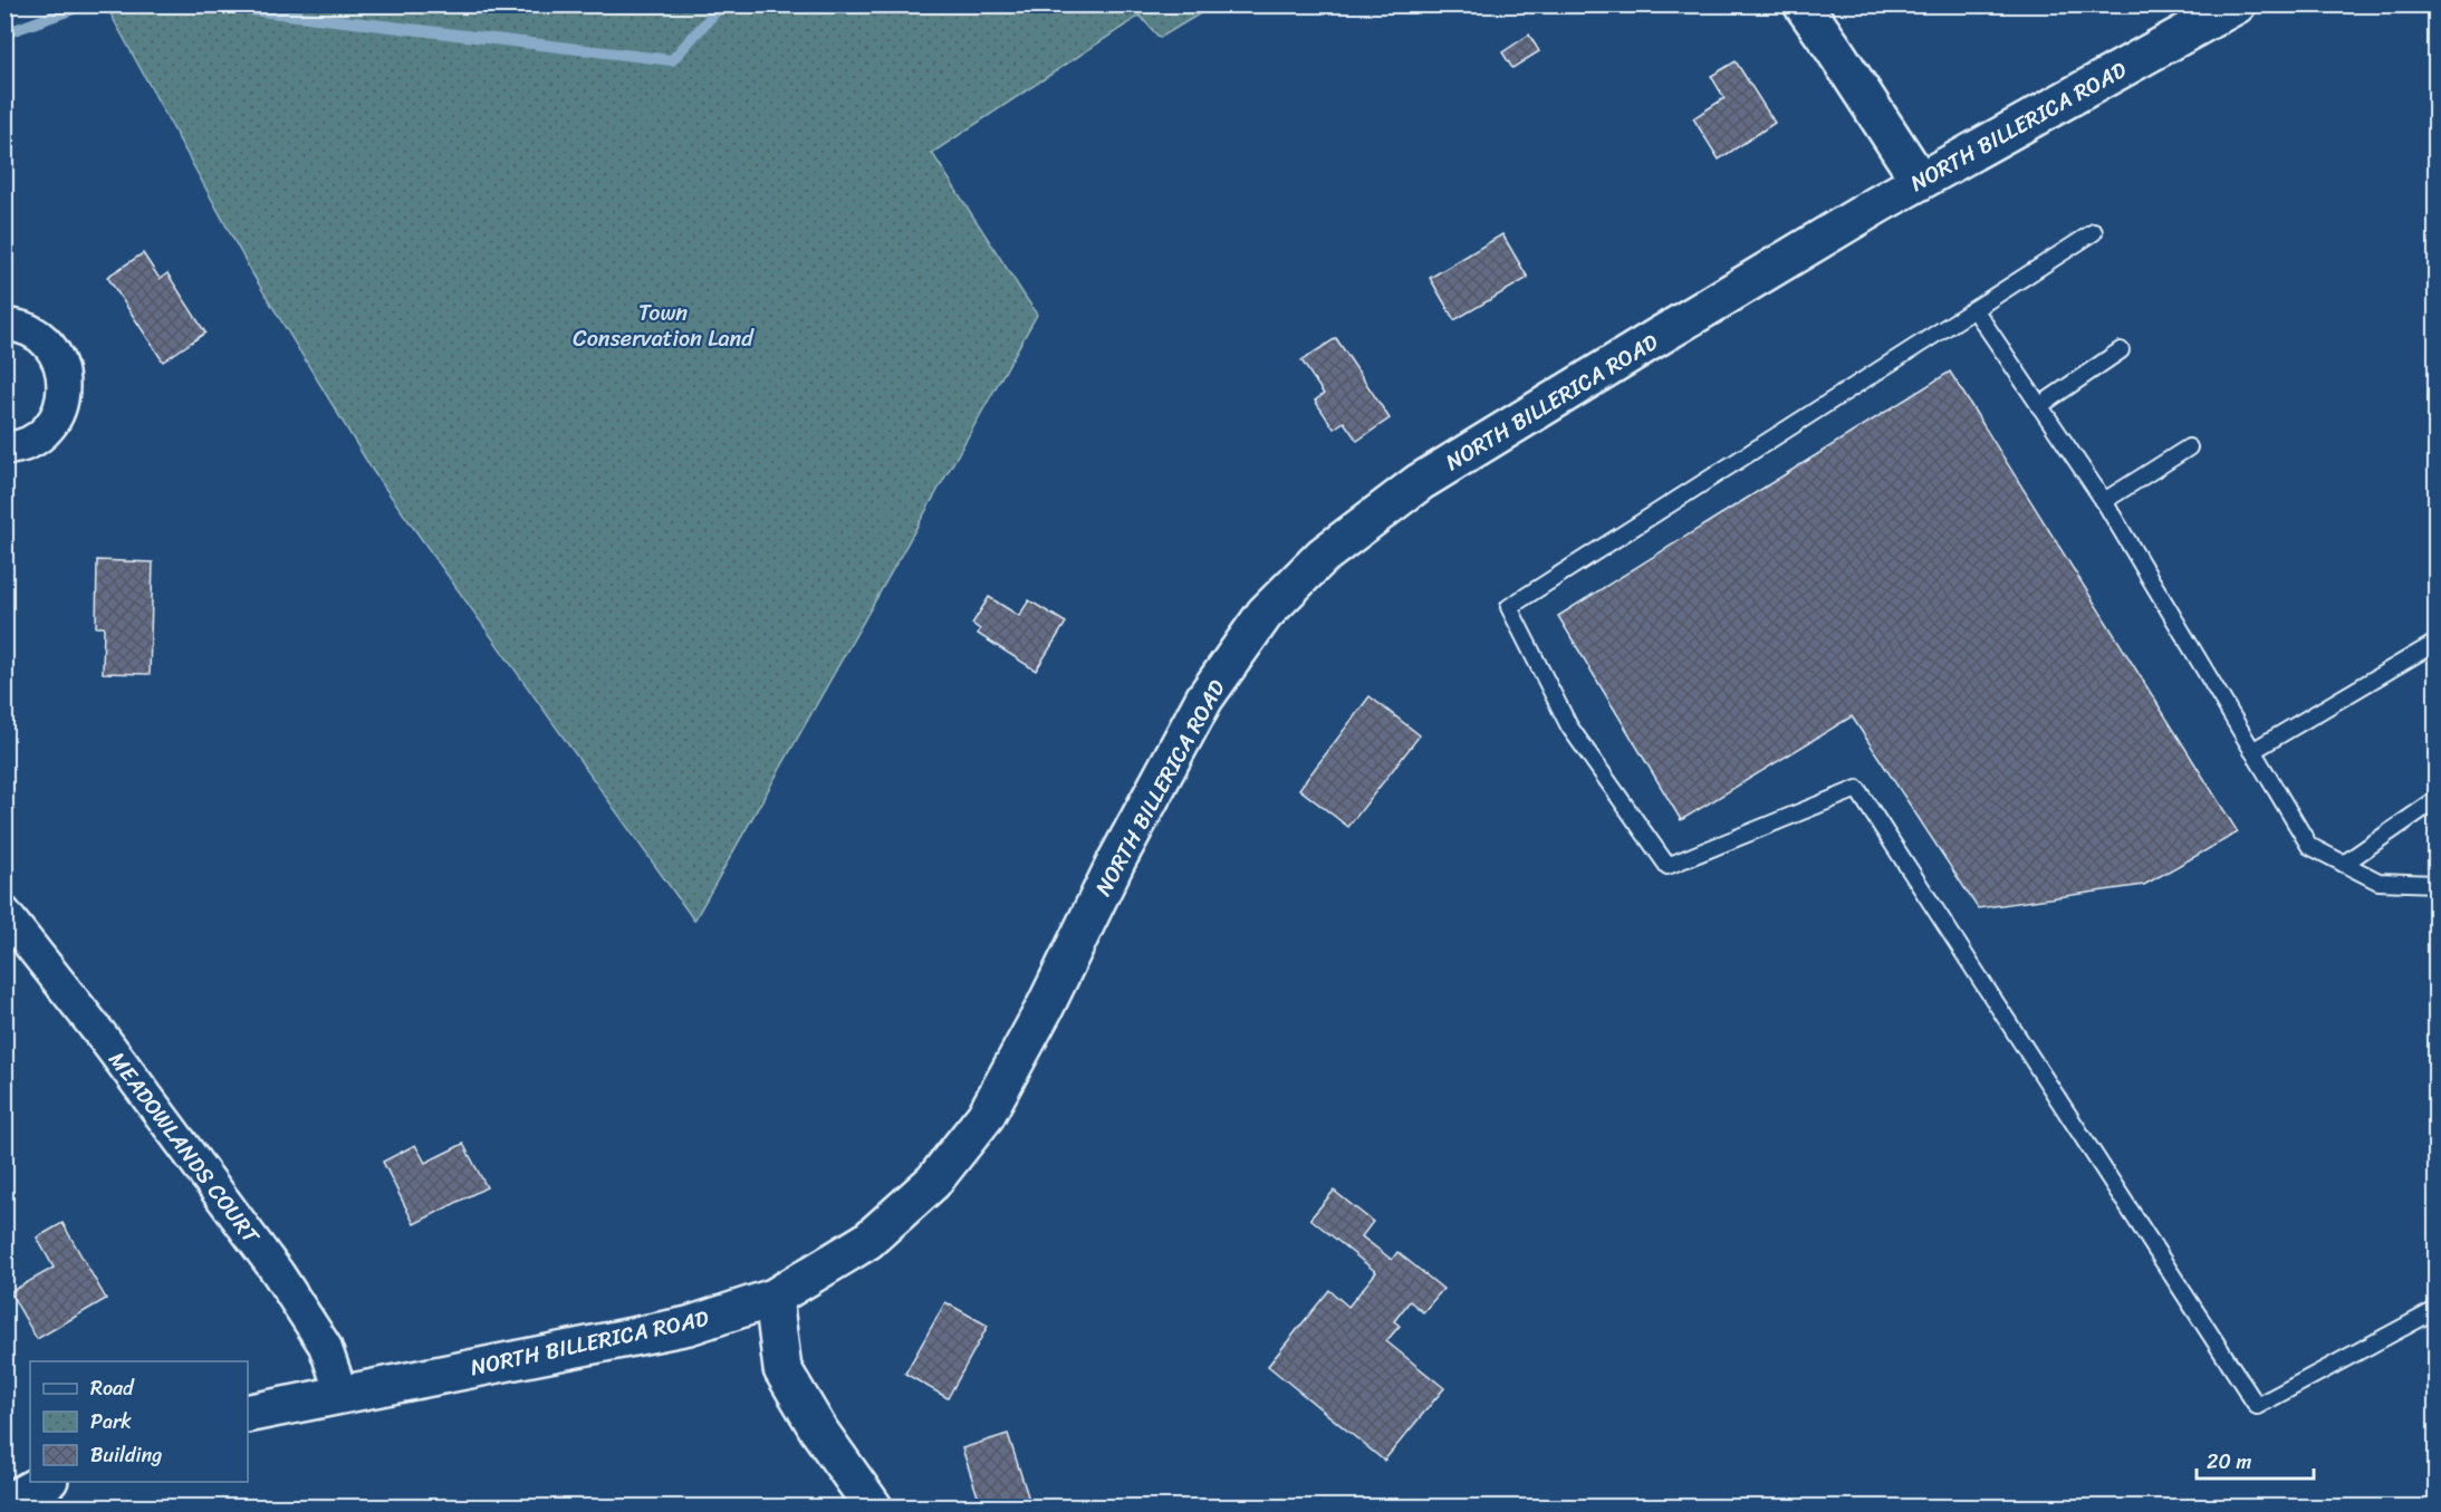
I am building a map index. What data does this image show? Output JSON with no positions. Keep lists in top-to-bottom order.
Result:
{
  "streets": {
    "main road": ["NORTH BILLERICA ROAD"],
    "street": ["MEADOWLANDS COURT"]
  },
  "crossings": [
    ["NORTH BILLERICA ROAD", "MEADOWLANDS COURT"]
  ],
  "parks": ["Town Conservation Land"],
  "legend": ["Road", "Park", "Building"],
  "scale_bar": "20 m"
}
